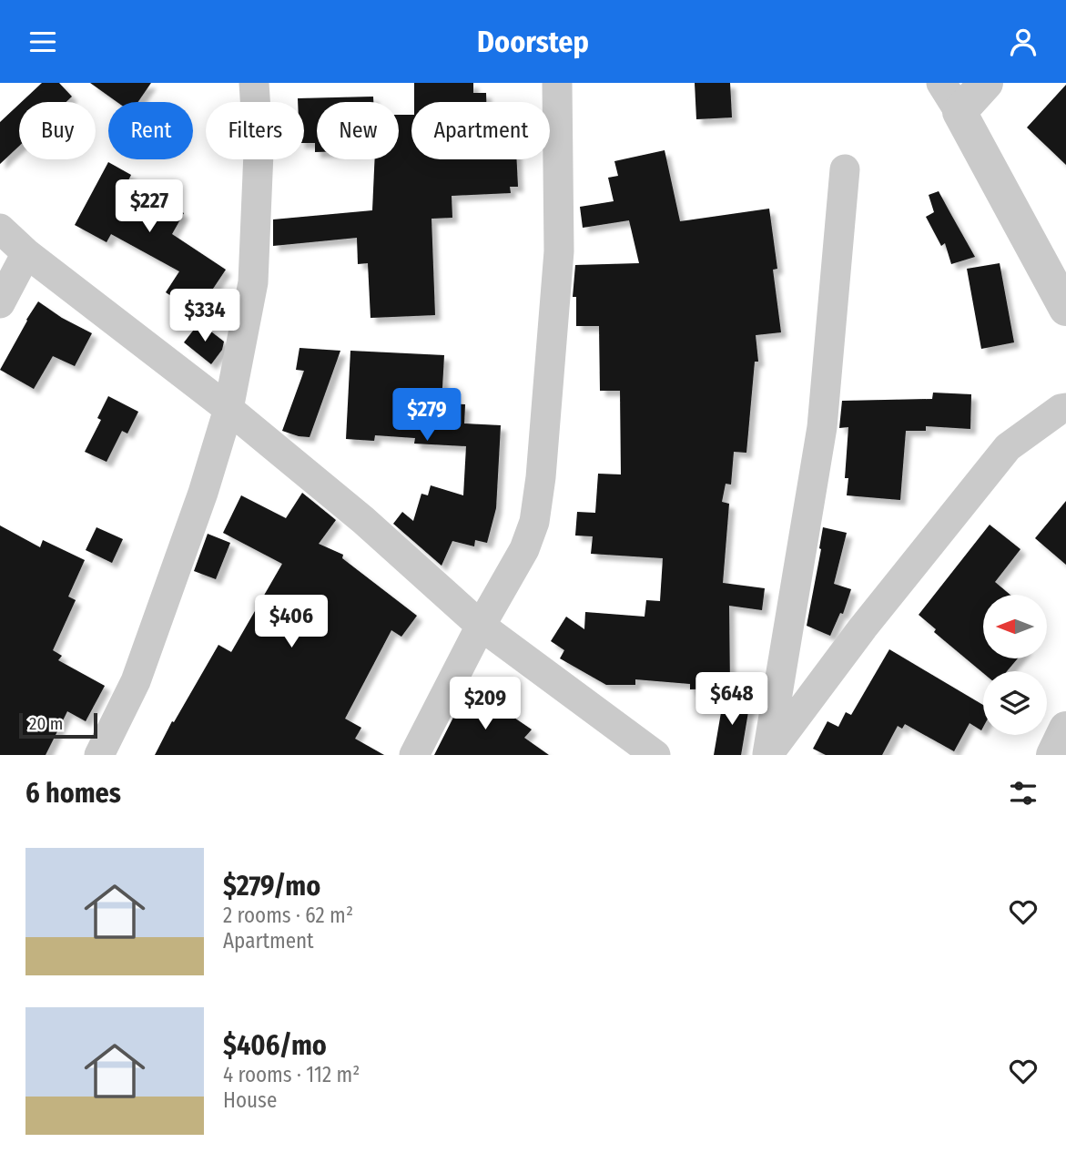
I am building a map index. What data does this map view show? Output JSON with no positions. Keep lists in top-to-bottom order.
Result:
{
  "scale_bar": "20 m",
  "north": "left",
  "page": {
    "header": "Doorstep",
    "chip": [
      "Buy",
      "Rent",
      "Filters",
      "New",
      "Apartment"
    ],
    "price": [
      "$227",
      "$334",
      "$279",
      "$406",
      "$648",
      "$209"
    ],
    "scale": "20 m",
    "heading": "6 homes",
    "list": [
      {
        "name": "$279/mo",
        "note": "2 rooms · 62 m² · Apartment"
      },
      {
        "name": "$406/mo",
        "note": "4 rooms · 112 m² · House"
      }
    ]
  }
}
